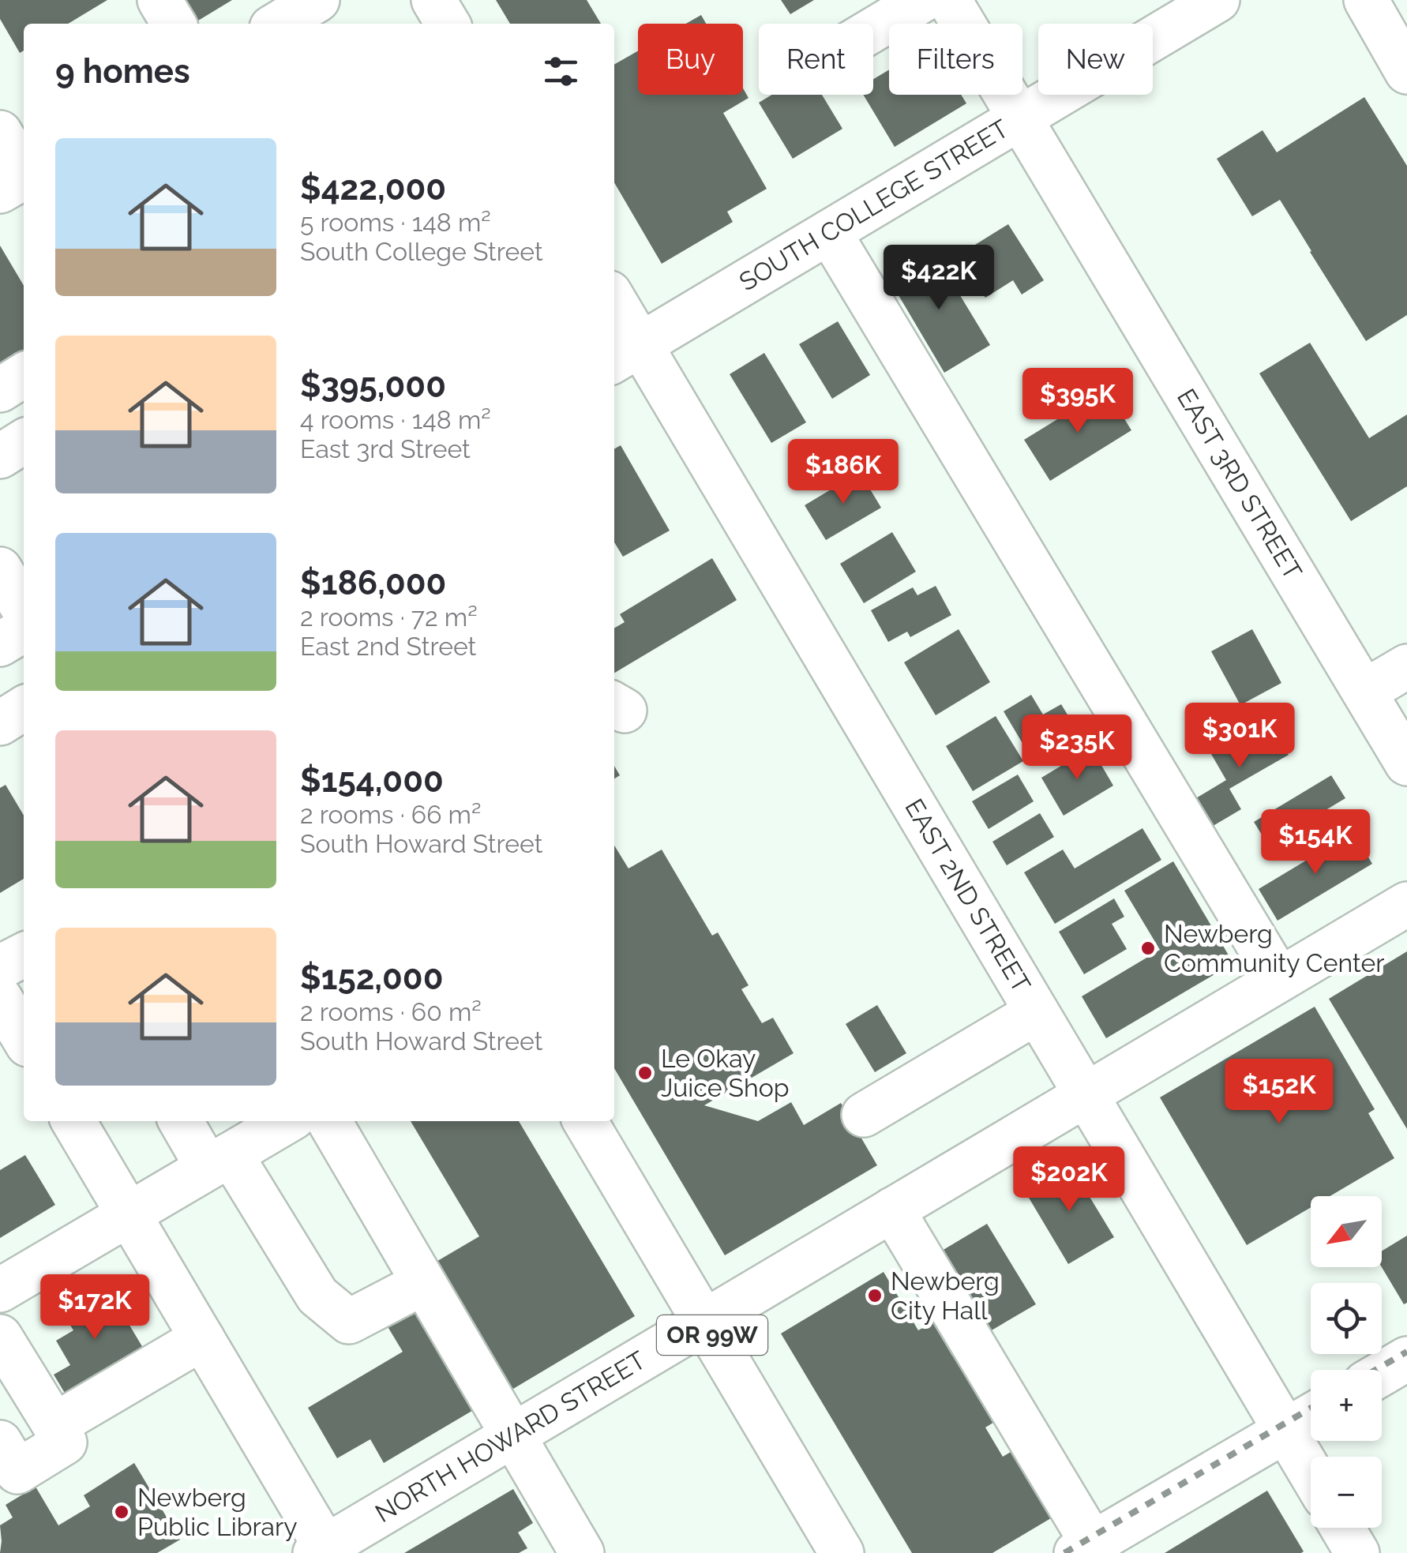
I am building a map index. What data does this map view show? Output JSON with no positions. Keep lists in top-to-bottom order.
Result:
{
  "streets": {
    "street": [
      "SOUTH COLLEGE STREET",
      "EAST 3RD STREET",
      "EAST 2ND STREET",
      "OR 99W",
      "NORTH HOWARD STREET"
    ]
  },
  "crossings": [
    ["SOUTH COLLEGE STREET", "EAST 3RD STREET"],
    ["SOUTH COLLEGE STREET", "EAST 2ND STREET"],
    ["EAST 2ND STREET", "NORTH HOWARD STREET"],
    ["OR 99W", "NORTH HOWARD STREET"]
  ],
  "places": [
    "Newberg Community Center",
    "Le Okay Juice Shop",
    "Newberg City Hall",
    "Newberg Public Library"
  ],
  "north": "bottom left",
  "page": {
    "chip": [
      "Buy",
      "Rent",
      "Filters",
      "New"
    ],
    "heading": "9 homes",
    "list": [
      {
        "name": "$422,000",
        "note": "5 rooms · 148 m² · South College Street"
      },
      {
        "name": "$395,000",
        "note": "4 rooms · 148 m² · East 3rd Street"
      },
      {
        "name": "$186,000",
        "note": "2 rooms · 72 m² · East 2nd Street"
      },
      {
        "name": "$154,000",
        "note": "2 rooms · 66 m² · South Howard Street"
      },
      {
        "name": "$152,000",
        "note": "2 rooms · 60 m² · South Howard Street"
      }
    ],
    "price": [
      "$422K",
      "$395K",
      "$186K",
      "$301K",
      "$235K",
      "$154K",
      "$152K",
      "$202K",
      "$172K"
    ],
    "map_buttons": ["+", "−"]
  }
}
